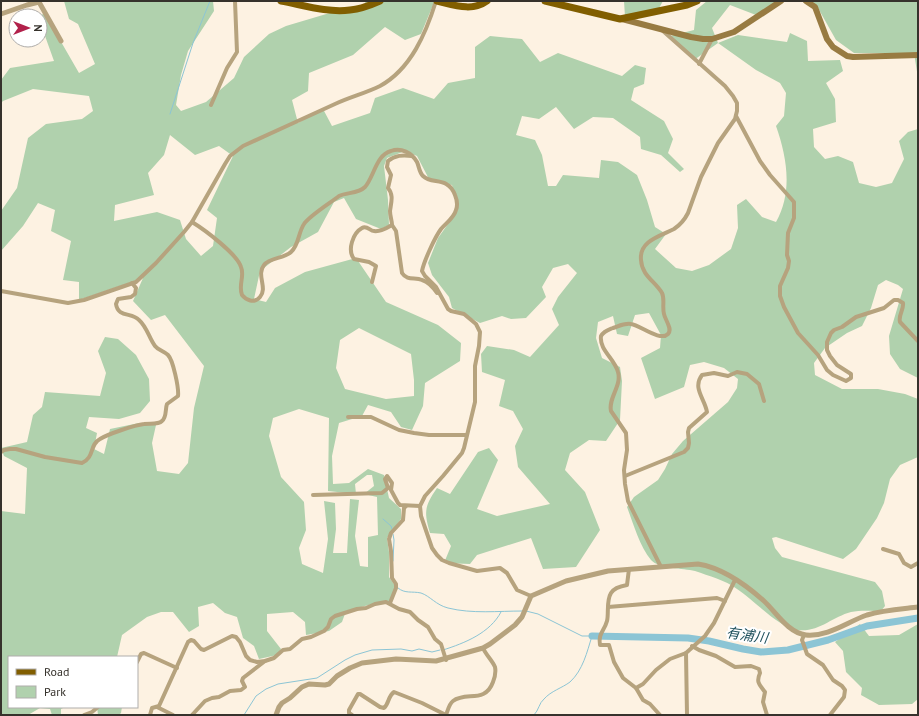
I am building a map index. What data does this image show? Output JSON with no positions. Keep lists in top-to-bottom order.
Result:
{
  "water": ["有浦川"],
  "legend": ["Road", "Park"],
  "north": "right"
}
